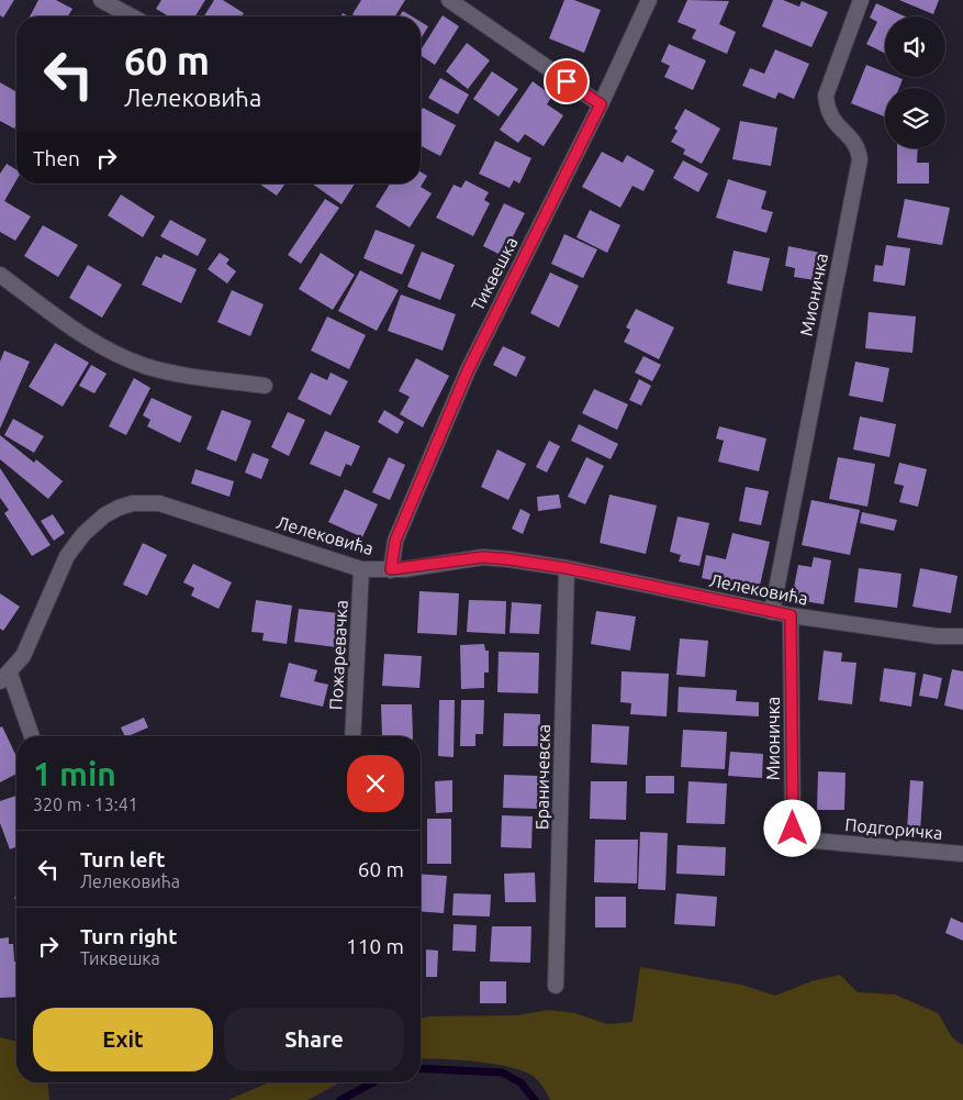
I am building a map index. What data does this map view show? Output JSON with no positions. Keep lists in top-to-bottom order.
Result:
{
  "streets": {
    "street": [
      "Тиквешка",
      "Мионичка",
      "Лелековића",
      "Пожаревачка",
      "Браничевска",
      "Подгоричка"
    ]
  },
  "crossings": [
    ["Тиквешка", "Лелековића"],
    ["Мионичка", "Лелековића"],
    ["Мионичка", "Подгоричка"],
    ["Лелековића", "Пожаревачка"],
    ["Лелековића", "Браничевска"]
  ],
  "page": {
    "turn": ["60 m", "Лелековића"],
    "then": "Then",
    "heading": ["1 min", "320 m · 13:41"],
    "list": [
      {
        "name": "Turn left",
        "note": "Лелековића",
        "value": "60 m"
      },
      {
        "name": "Turn right",
        "note": "Тиквешка",
        "value": "110 m"
      }
    ],
    "buttons": ["Exit", "Share"]
  }
}
